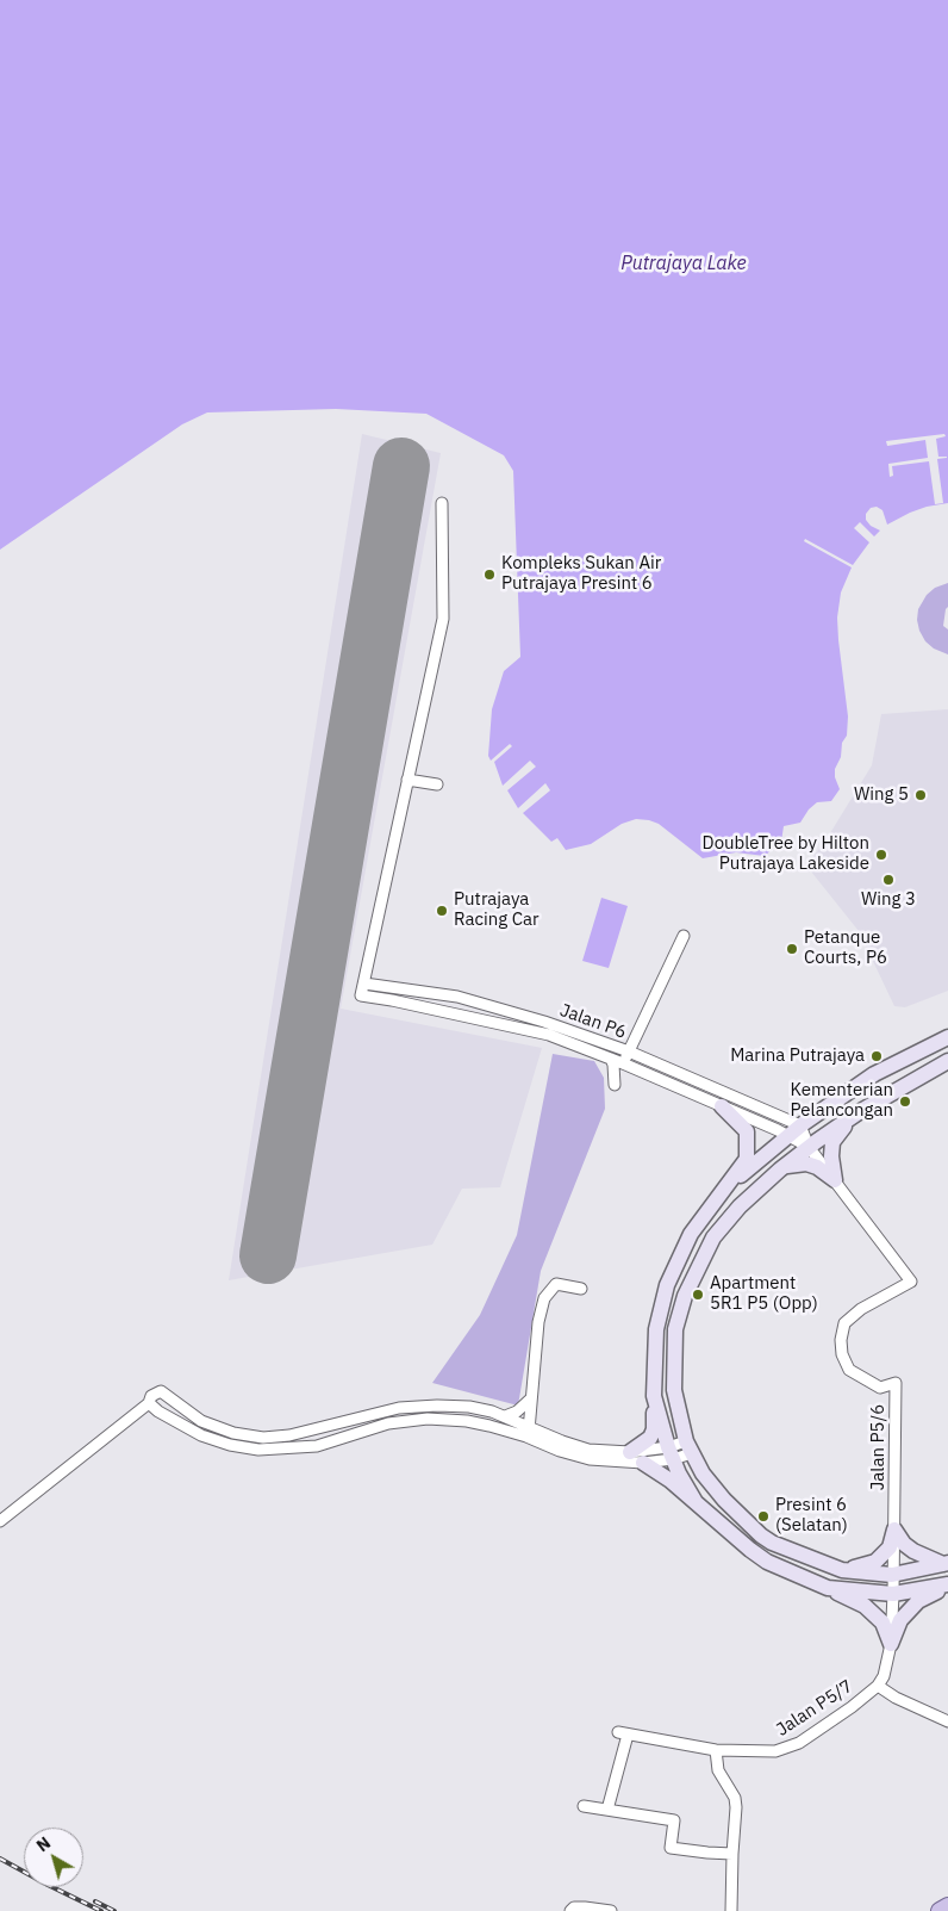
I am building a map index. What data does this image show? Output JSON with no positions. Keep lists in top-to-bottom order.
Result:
{
  "streets": {
    "street": ["Jalan P6", "Jalan P5/6", "Jalan P5/7"]
  },
  "crossings": [
    ["Jalan P6", "Jalan P5/6"],
    ["Jalan P5/6", "Jalan P5/7"]
  ],
  "water": ["Putrajaya Lake"],
  "places": [
    "Kompleks Sukan Air Putrajaya Presint 6",
    "Wing 5",
    "DoubleTree by Hilton Putrajaya Lakeside",
    "Wing 3",
    "Putrajaya Racing Car",
    "Petanque Courts, P6",
    "Marina Putrajaya",
    "Kementerian Pelancongan",
    "Apartment 5R1 P5 (Opp)",
    "Presint 6 (Selatan)"
  ],
  "north": "top left"
}
